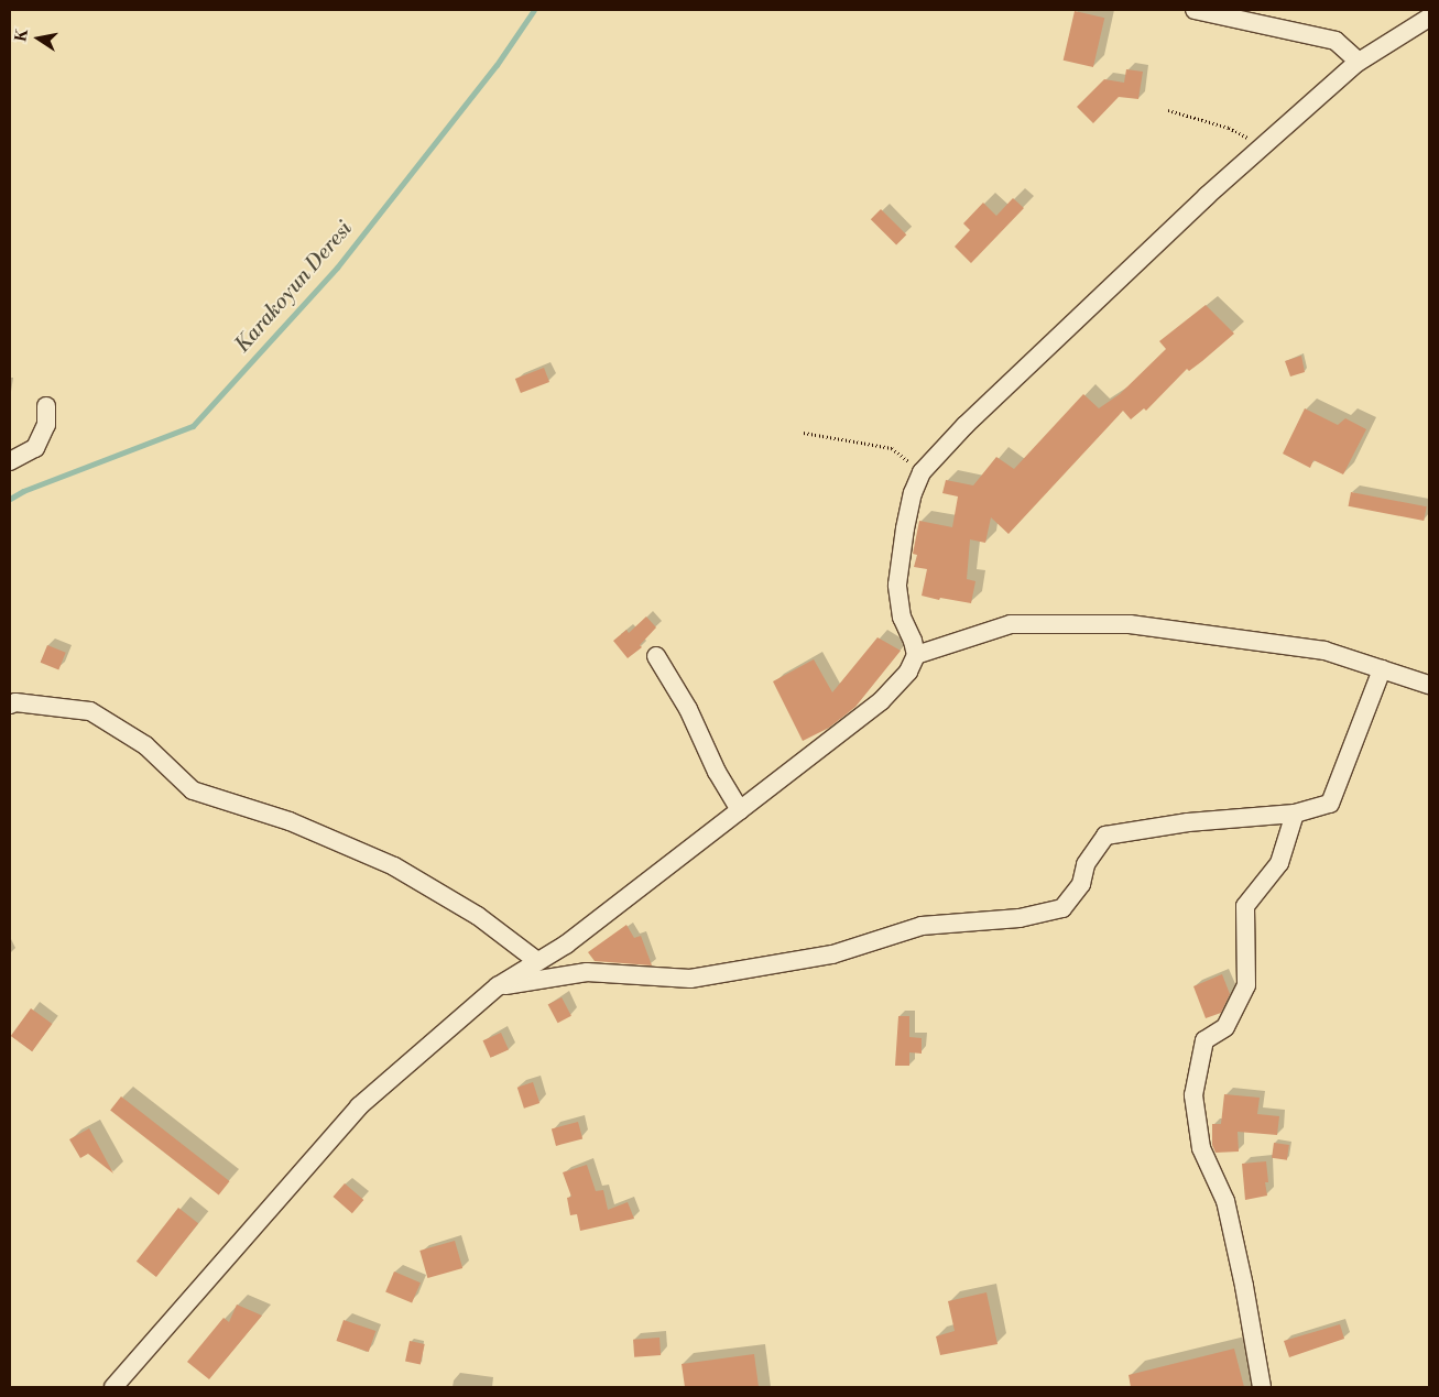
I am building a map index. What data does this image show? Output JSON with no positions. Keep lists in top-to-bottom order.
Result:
{
  "water": ["Karakoyun Deresi"],
  "north": "left"
}
